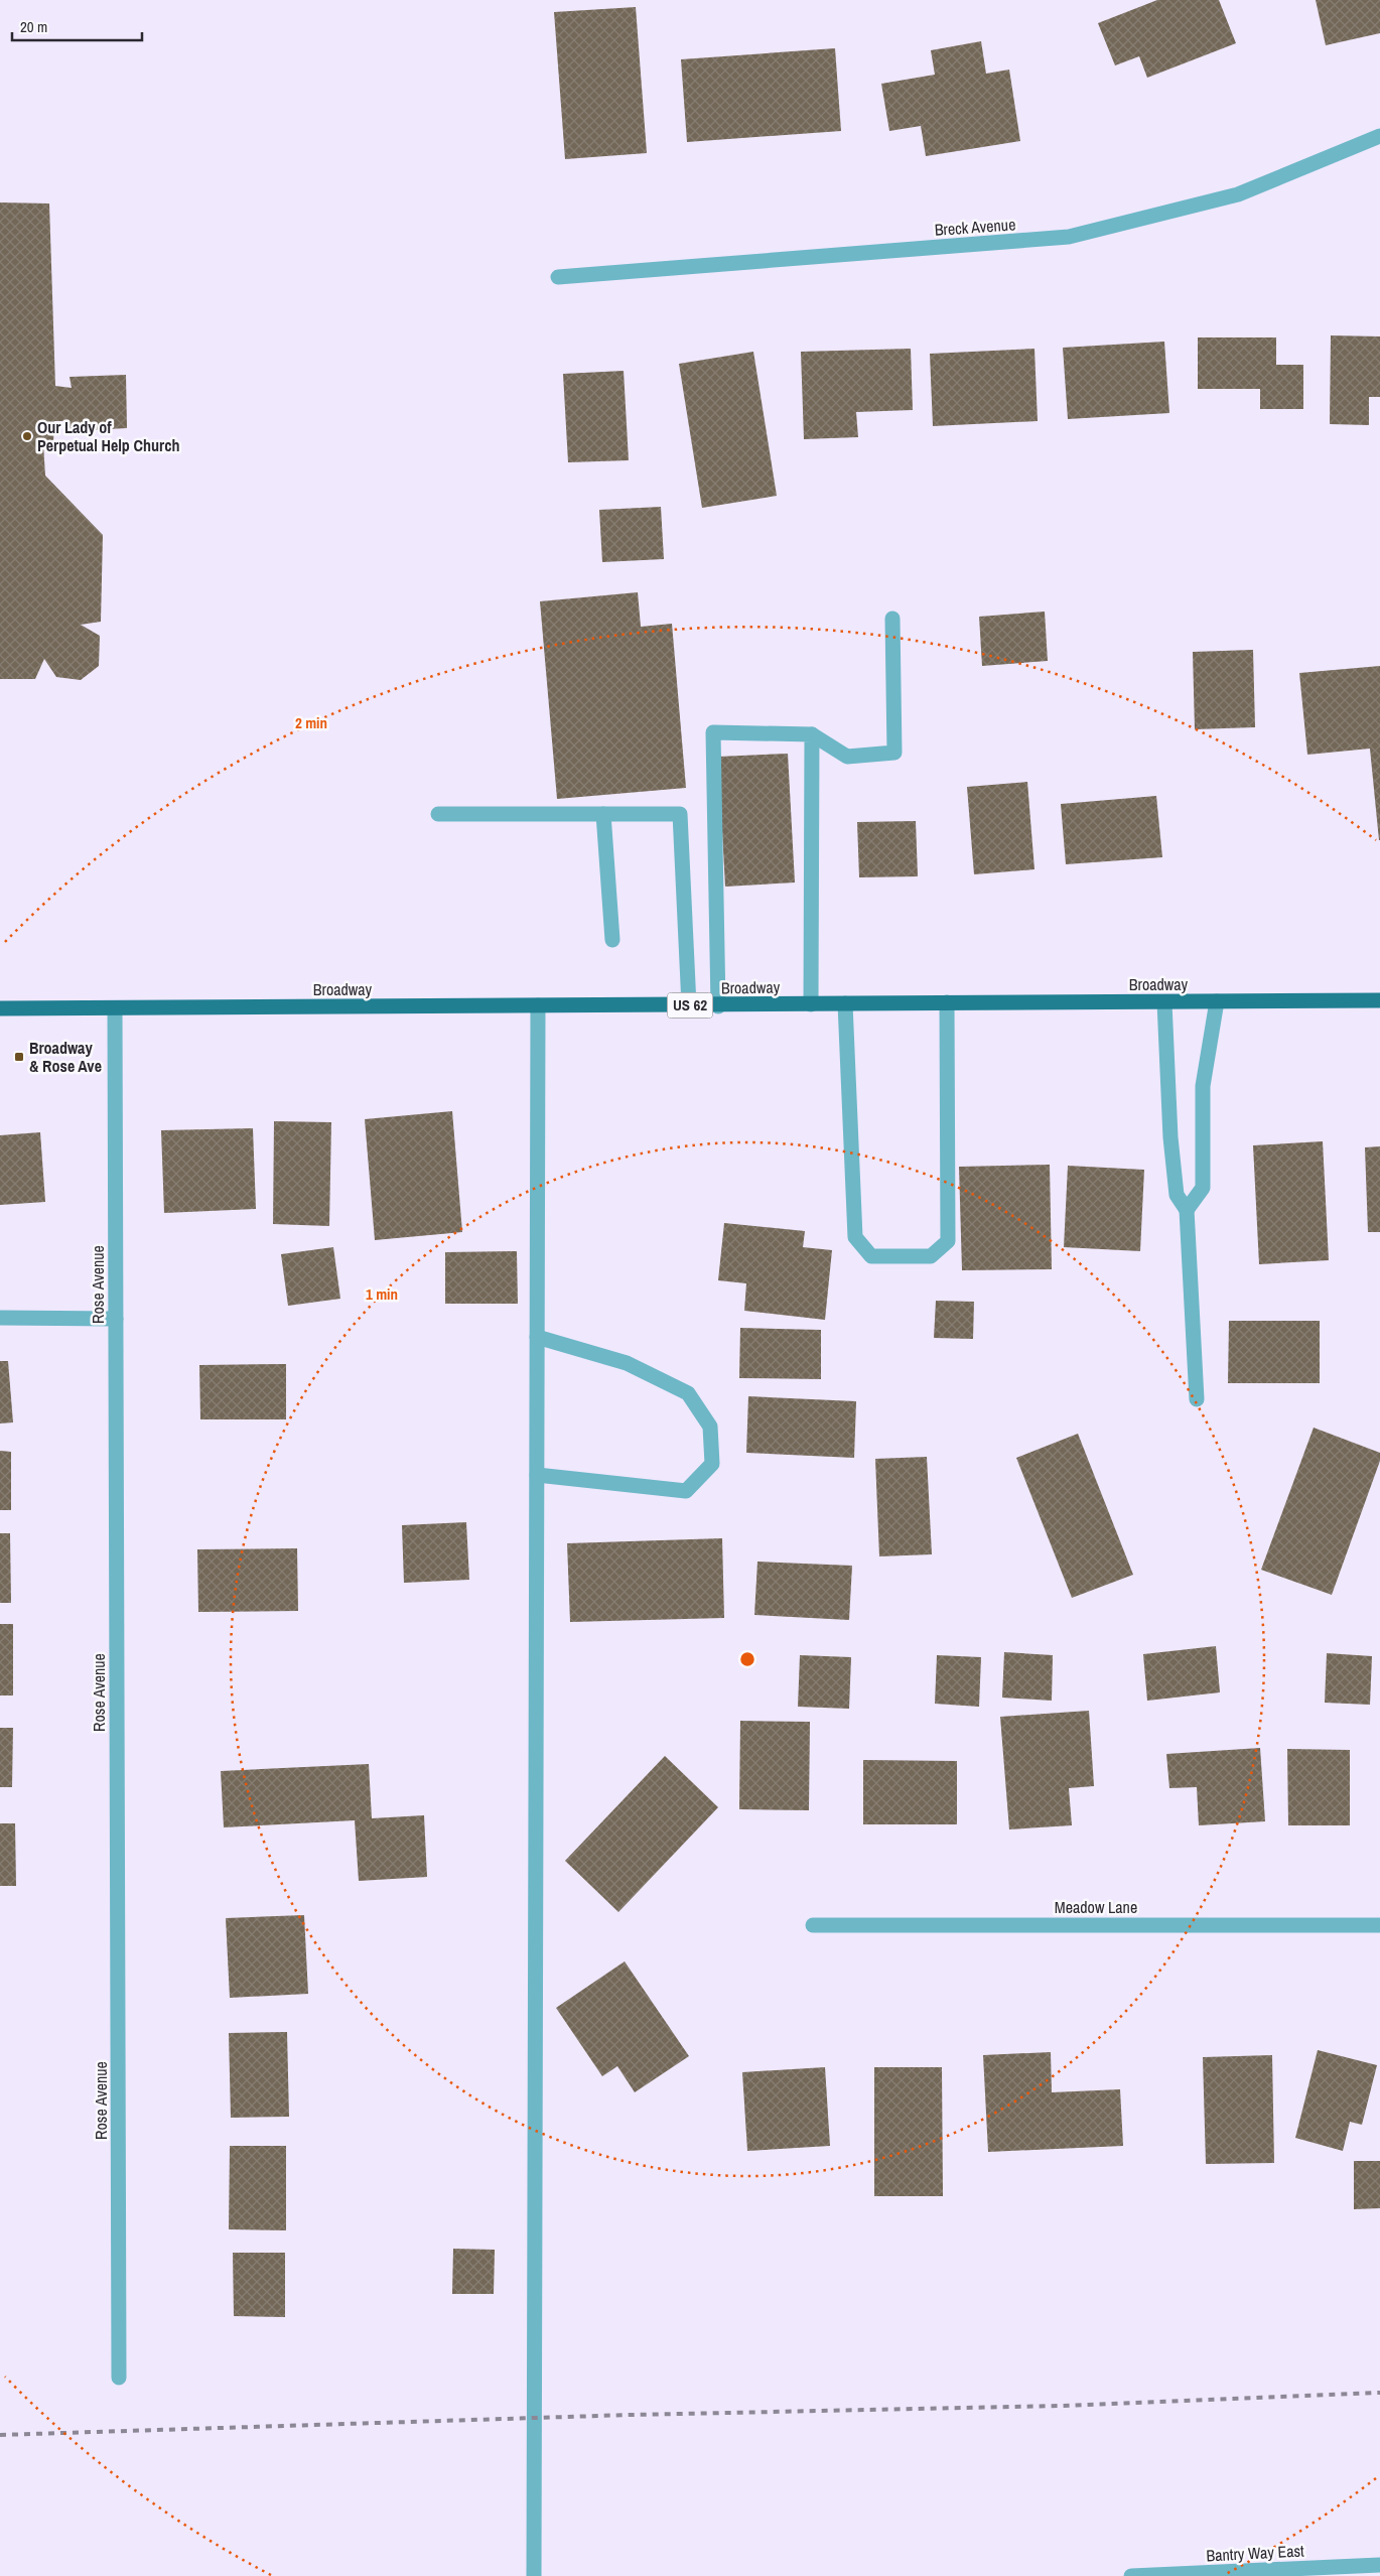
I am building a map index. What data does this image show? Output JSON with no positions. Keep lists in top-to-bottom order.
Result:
{
  "streets": {
    "main road": ["Broadway", "US 62"],
    "street": [
      "Breck Avenue",
      "Rose Avenue",
      "Meadow Lane",
      "Bantry Way East"
    ]
  },
  "crossings": [
    ["Broadway", "Rose Avenue"]
  ],
  "places": {
    "other": ["Our Lady of Perpetual Help Church"],
    "transit": ["Broadway & Rose Ave"]
  },
  "scale_bar": "20 m",
  "rings": ["2 min", "1 min"]
}
